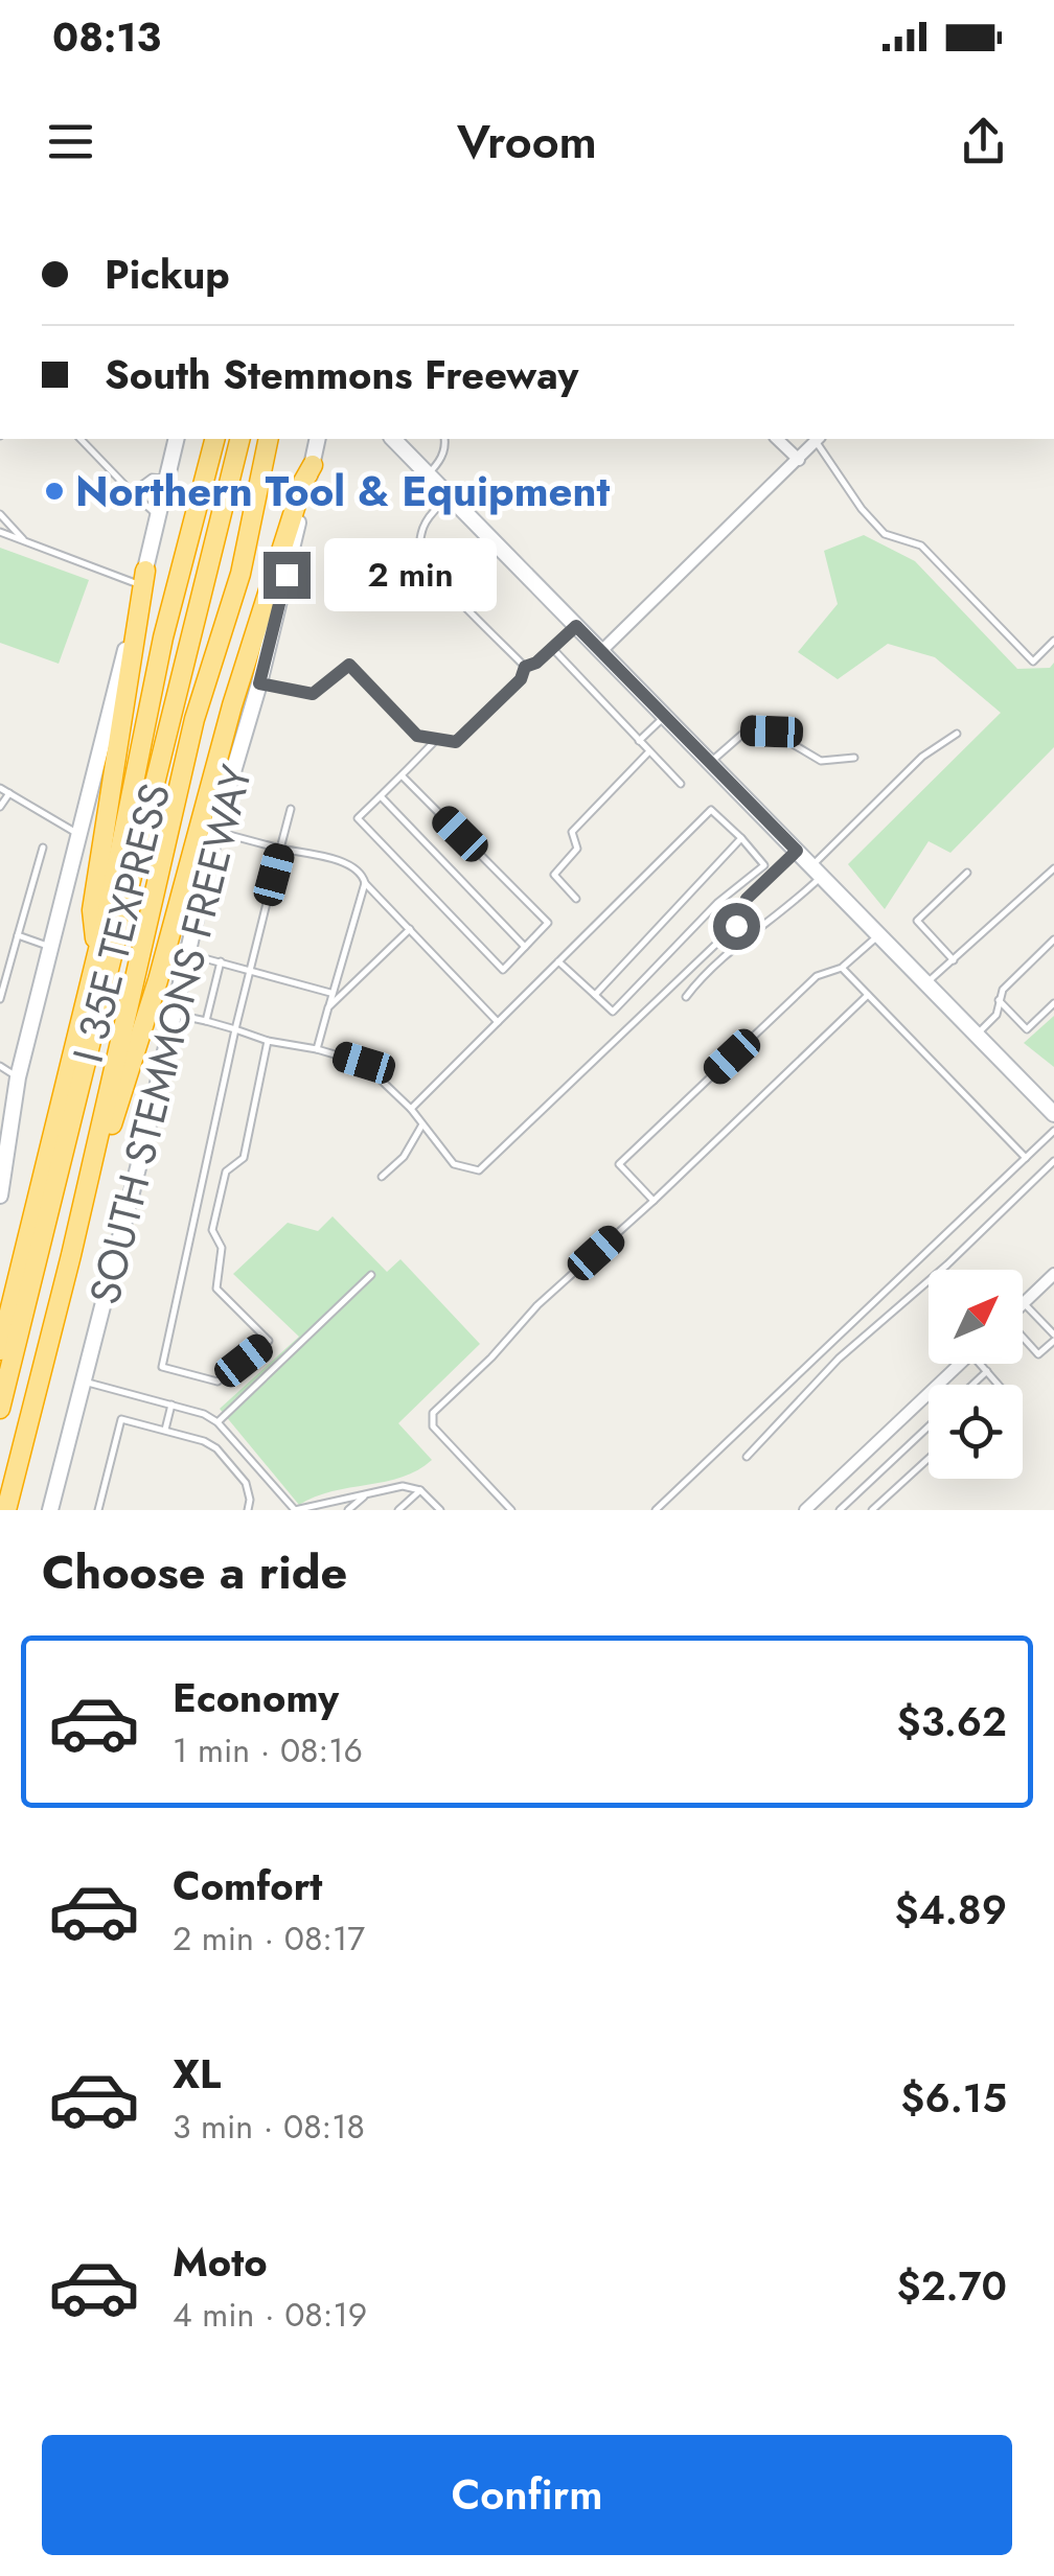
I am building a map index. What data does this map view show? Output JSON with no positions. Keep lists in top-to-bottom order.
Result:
{
  "streets": {
    "highway": ["I 35E TEXPRESS", "SOUTH STEMMONS FREEWAY"]
  },
  "places": ["Northern Tool & Equipment"],
  "north": "top right",
  "page": {
    "status": "08:13",
    "header": "Vroom",
    "banner": ["Pickup", "South Stemmons Freeway"],
    "bubble": "2 min",
    "heading": "Choose a ride",
    "list": [
      {
        "name": "Economy",
        "note": "1 min · 08:16",
        "value": "$3.62"
      },
      {
        "name": "Comfort",
        "note": "2 min · 08:17",
        "value": "$4.89"
      },
      {
        "name": "XL",
        "note": "3 min · 08:18",
        "value": "$6.15"
      },
      {
        "name": "Moto",
        "note": "4 min · 08:19",
        "value": "$2.70"
      }
    ],
    "buttons": "Confirm"
  }
}
